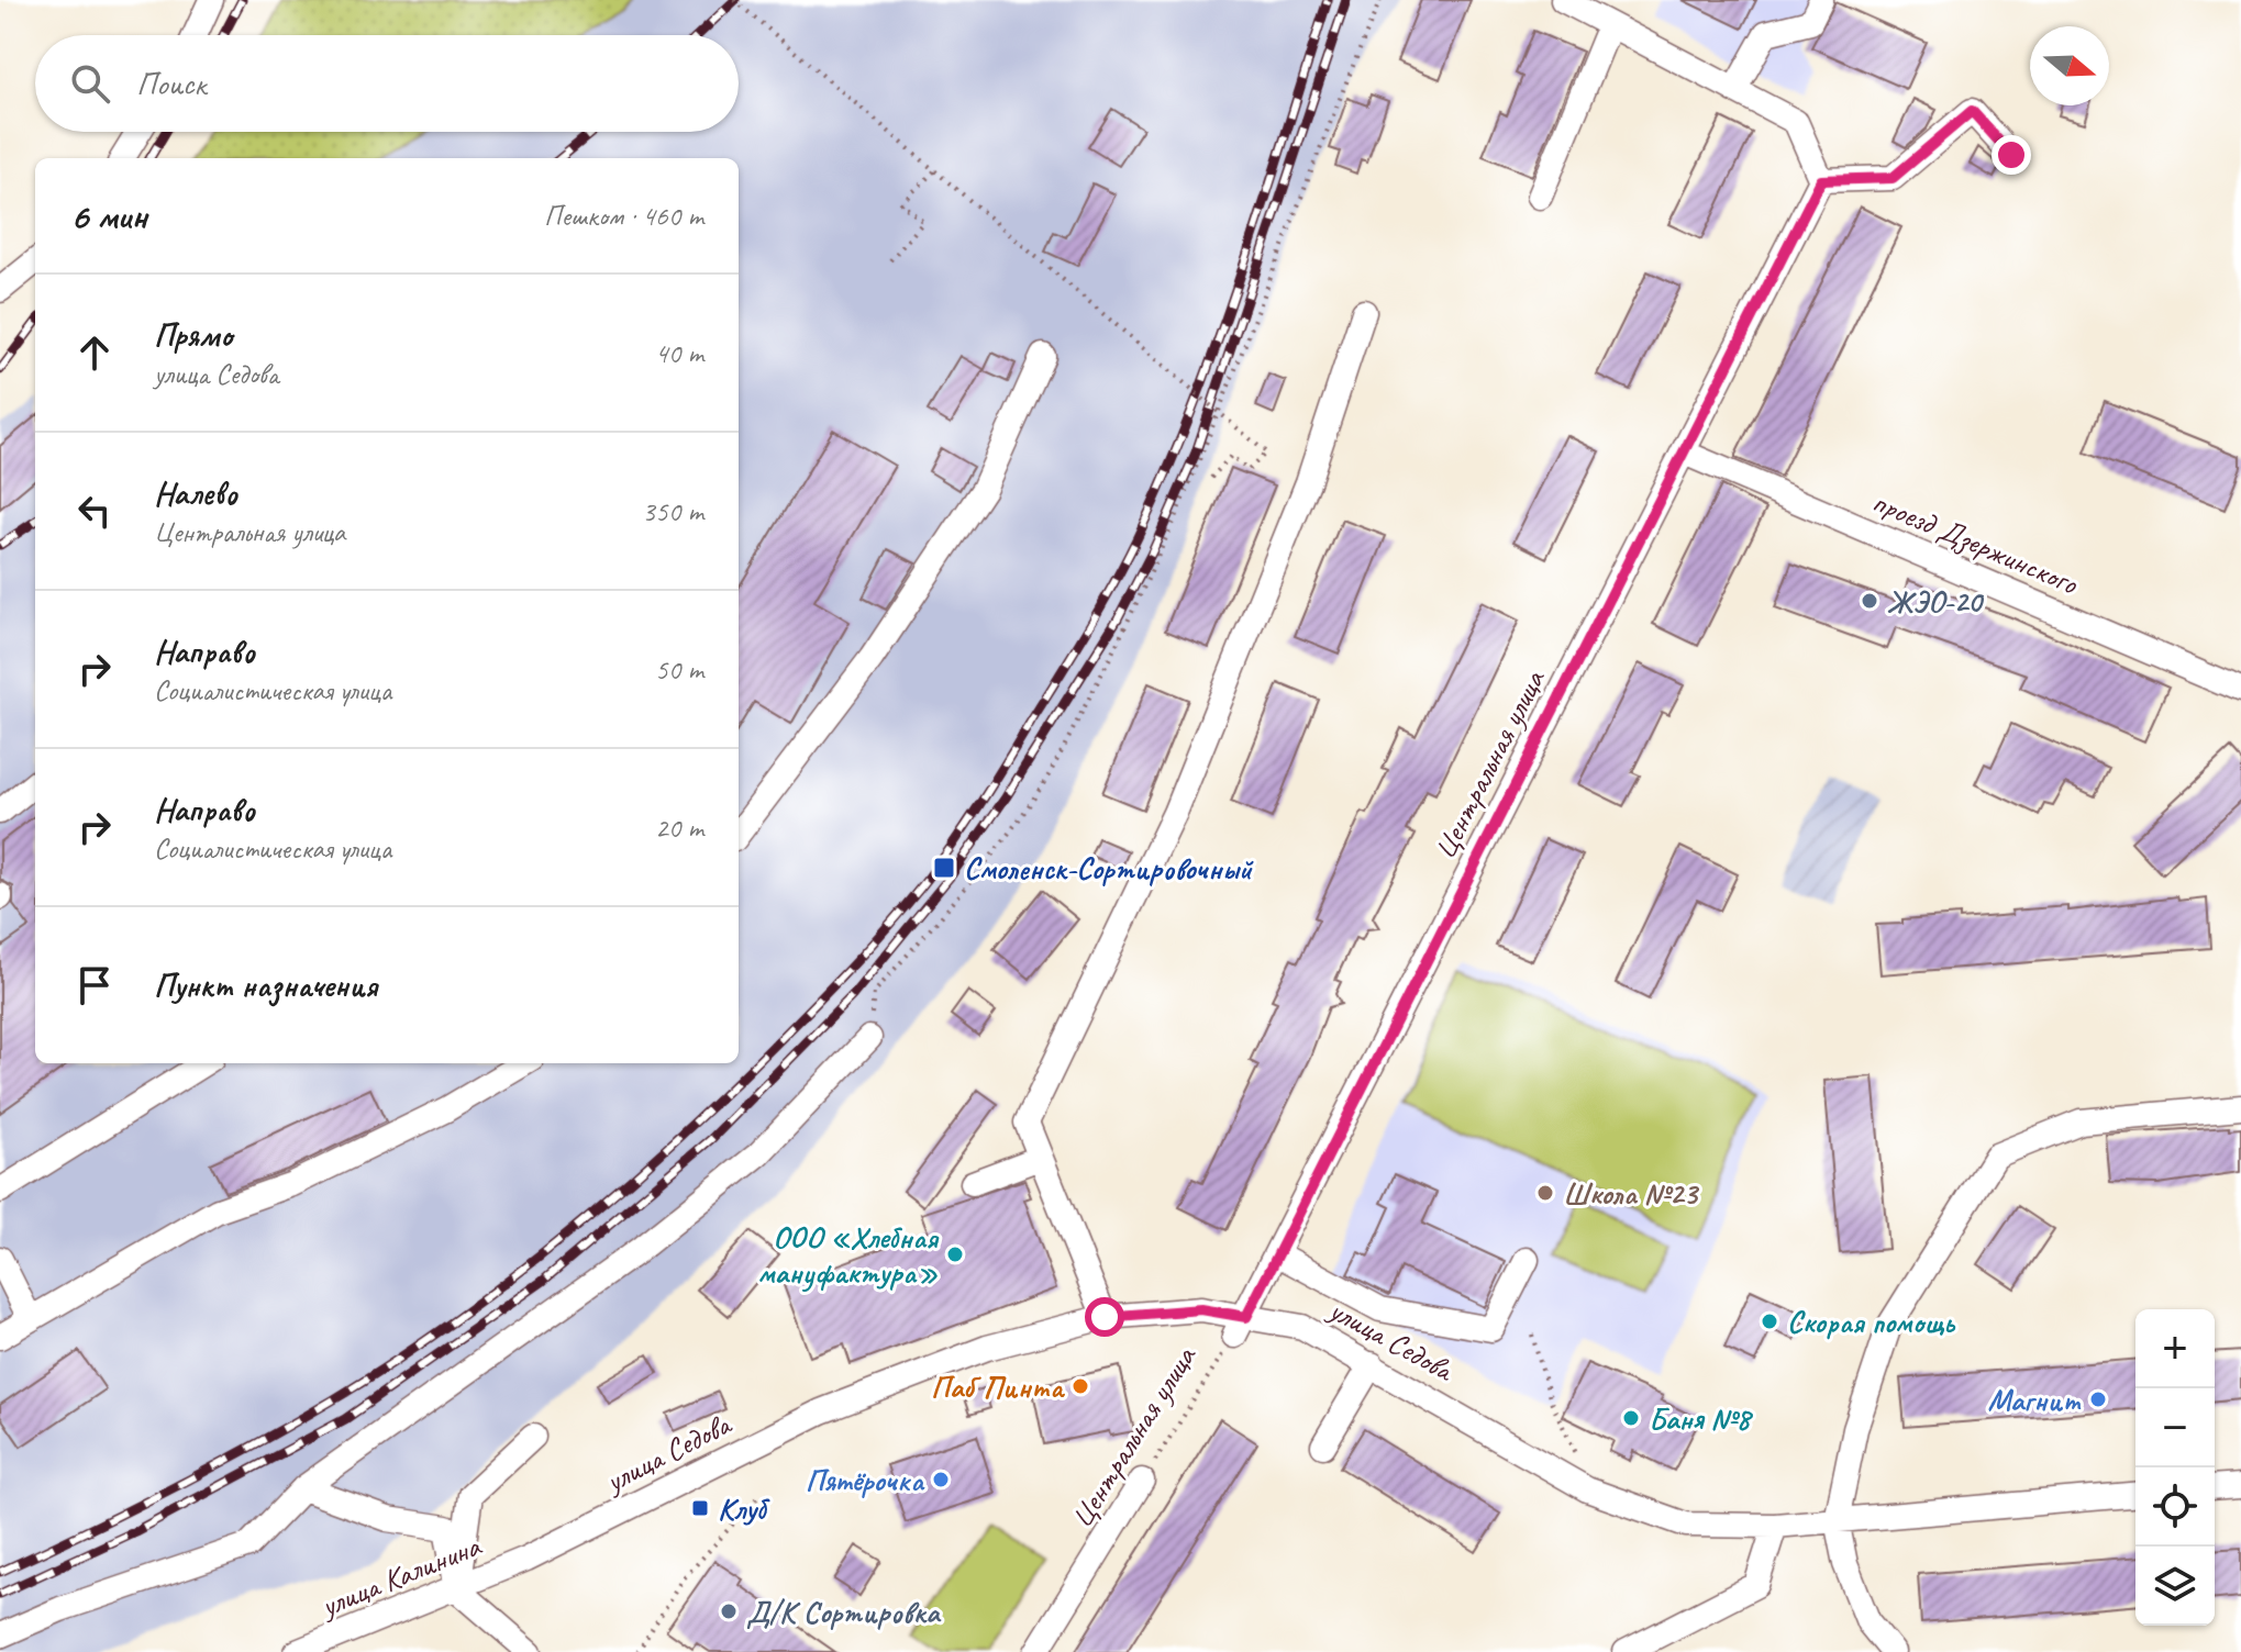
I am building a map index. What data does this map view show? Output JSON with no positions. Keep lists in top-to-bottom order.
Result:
{
  "streets": {
    "street": [
      "проезд Дзержинского",
      "Центральная улица",
      "улица Седова",
      "улица Калинина"
    ]
  },
  "crossings": [
    ["проезд Дзержинского", "Центральная улица"],
    ["Центральная улица", "улица Седова"],
    ["улица Седова", "улица Калинина"]
  ],
  "places": {
    "other": [
      "ЖЭО-20",
      "Школа №23",
      "ООО «Хлебная мануфактура»",
      "Скорая помощь",
      "Паб Пинта",
      "Магнит",
      "Баня №8",
      "Пятёрочка",
      "Д/К Сортировка"
    ],
    "transit": ["Смоленск-Сортировочный", "Клуб"]
  },
  "north": "right",
  "page": {
    "search": "Поиск",
    "heading": ["6 мин", "Пешком · 460 m"],
    "list": [
      ["Прямо", "улица Седова", "40 m"],
      ["Налево", "Центральная улица", "350 m"],
      ["Направо", "Социалистическая улица", "50 m"],
      ["Направо", "Социалистическая улица", "20 m"],
      "Пункт назначения"
    ],
    "map_buttons": ["+", "−"]
  }
}
